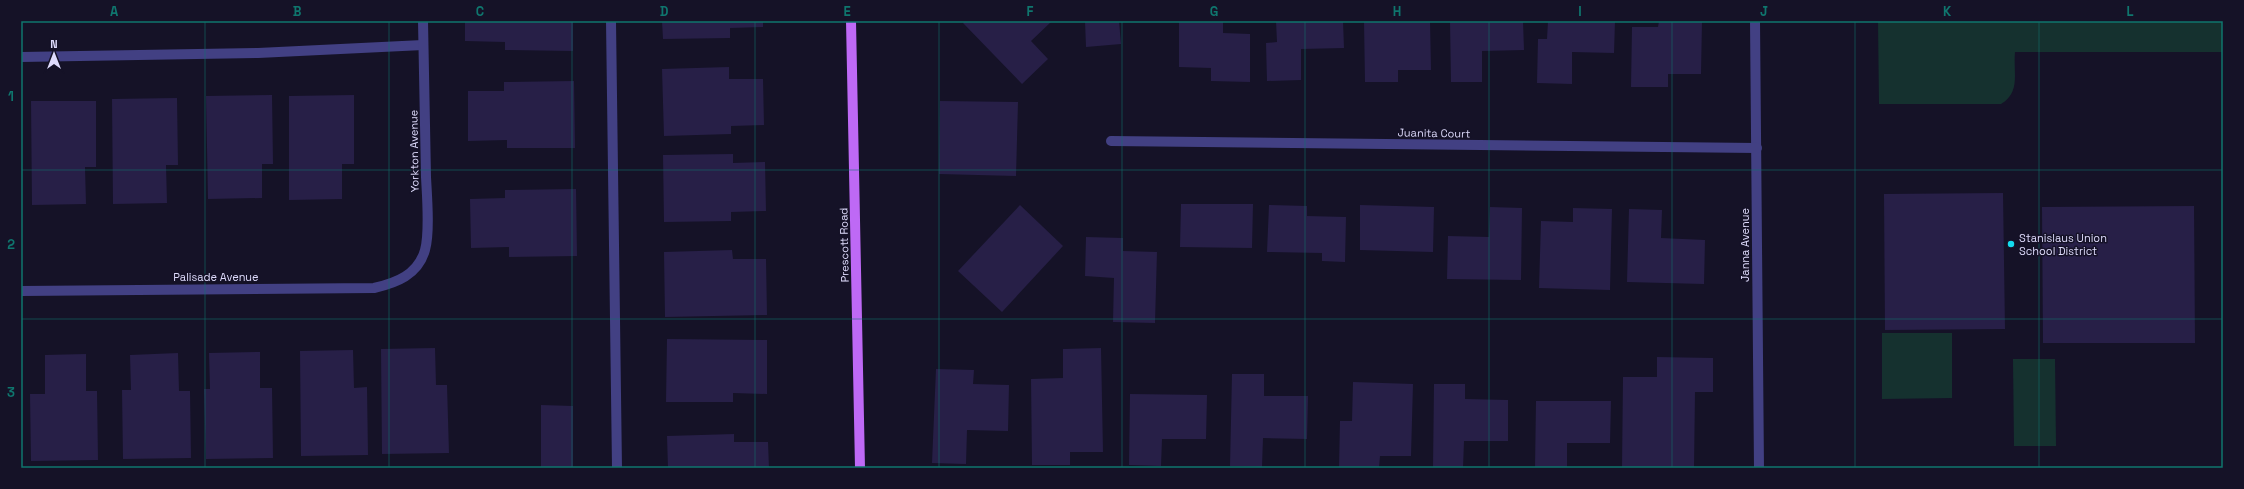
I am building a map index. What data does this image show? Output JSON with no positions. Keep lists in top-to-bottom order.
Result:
{
  "streets": {
    "main road": ["Prescott Road"],
    "street": [
      "Juanita Court",
      "Yorkton Avenue",
      "Janna Avenue",
      "Palisade Avenue"
    ]
  },
  "crossings": [
    ["Juanita Court", "Janna Avenue"],
    ["Yorkton Avenue", "Palisade Avenue"]
  ],
  "places": ["Stanislaus Union School District"],
  "north": "top",
  "grid": {
    "columns": [
      "A",
      "B",
      "C",
      "D",
      "E",
      "F",
      "G",
      "H",
      "I",
      "J",
      "K",
      "L"
    ],
    "rows": ["1", "2", "3"]
  }
}
